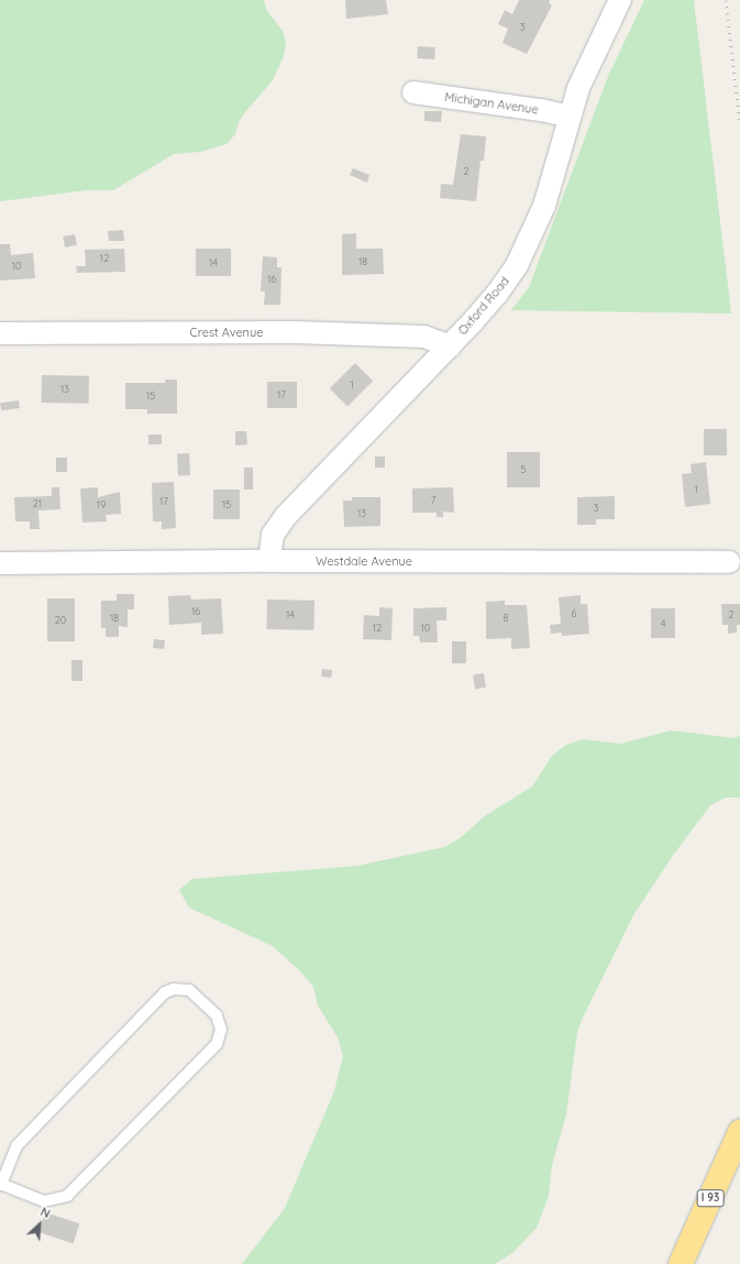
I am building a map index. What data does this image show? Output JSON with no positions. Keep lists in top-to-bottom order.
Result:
{
  "streets": {
    "highway": ["I 93"],
    "street": [
      "Michigan Avenue",
      "Oxford Road",
      "Crest Avenue",
      "Westdale Avenue"
    ]
  },
  "crossings": [
    ["Michigan Avenue", "Oxford Road"],
    ["Oxford Road", "Crest Avenue"],
    ["Oxford Road", "Westdale Avenue"]
  ],
  "house_numbers": [
    "3",
    "2",
    "12",
    "18",
    "14",
    "10",
    "16",
    "1",
    "13",
    "17",
    "15",
    "5",
    "1",
    "7",
    "17",
    "21",
    "19",
    "15",
    "3",
    "13",
    "16",
    "6",
    "14",
    "2",
    "18",
    "8",
    "20",
    "4",
    "12",
    "10"
  ],
  "north": "top right"
}
